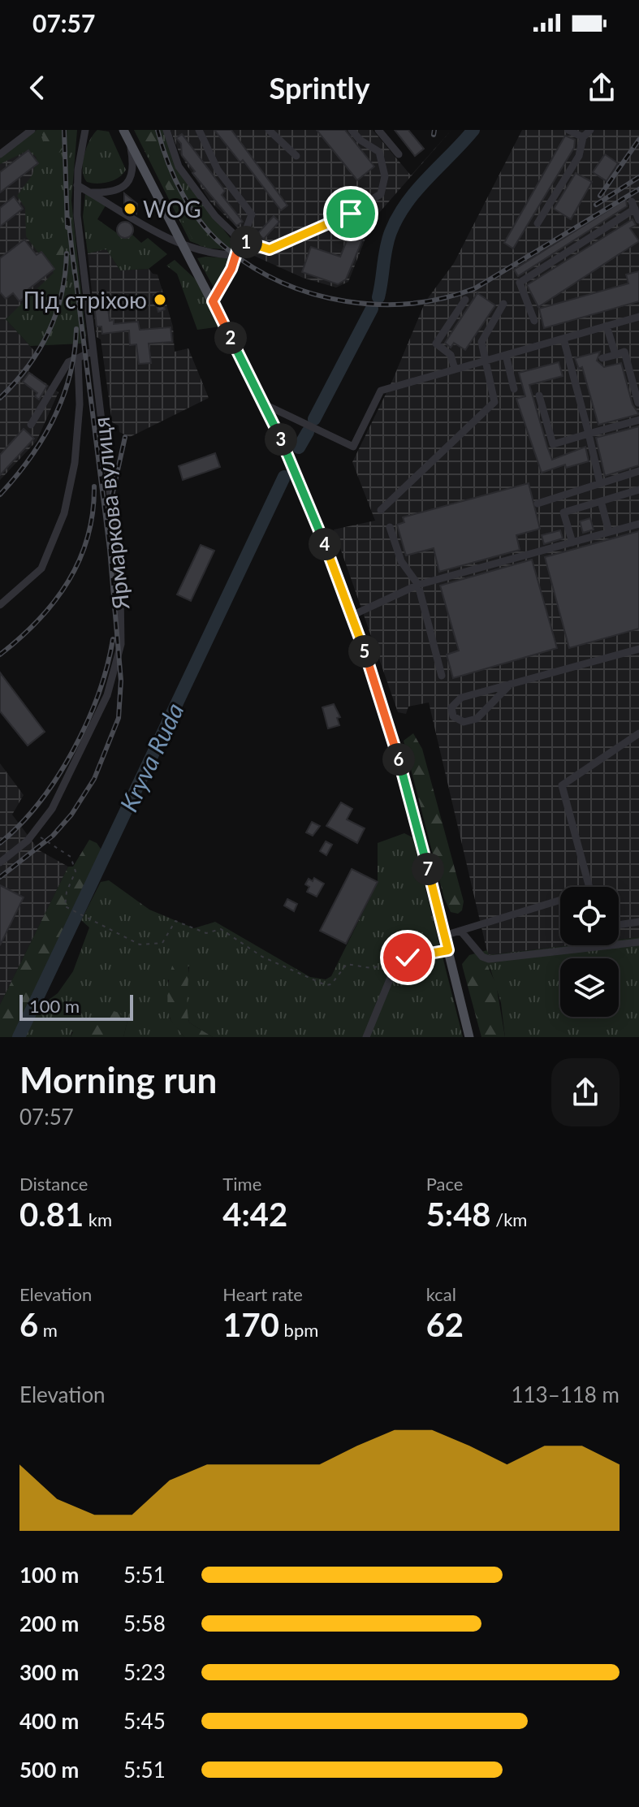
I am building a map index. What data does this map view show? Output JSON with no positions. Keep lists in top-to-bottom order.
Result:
{
  "streets": {
    "street": ["Ярмаркова вулиця"]
  },
  "water": ["Kryva Ruda"],
  "places": ["WOG", "Під стріхою"],
  "scale_bar": "100 m",
  "page": {
    "status": "07:57",
    "header": "Sprintly",
    "pins": [
      "1",
      "2",
      "3",
      "4",
      "5",
      "6",
      "7"
    ],
    "scale": "100 m",
    "heading": ["Morning run", "07:57"],
    "stats": [
      ["Distance", "0.81 km"],
      ["Time", "4:42"],
      ["Pace", "5:48 /km"],
      ["Elevation", "6 m"],
      ["Heart rate", "170 bpm"],
      ["kcal", "62"]
    ],
    "chart": ["Elevation", "113–118 m"],
    "list": [
      {
        "name": "100 m",
        "note": "5:51"
      },
      {
        "name": "200 m",
        "note": "5:58"
      },
      {
        "name": "300 m",
        "note": "5:23"
      },
      {
        "name": "400 m",
        "note": "5:45"
      },
      {
        "name": "500 m",
        "note": "5:51"
      }
    ]
  }
}
